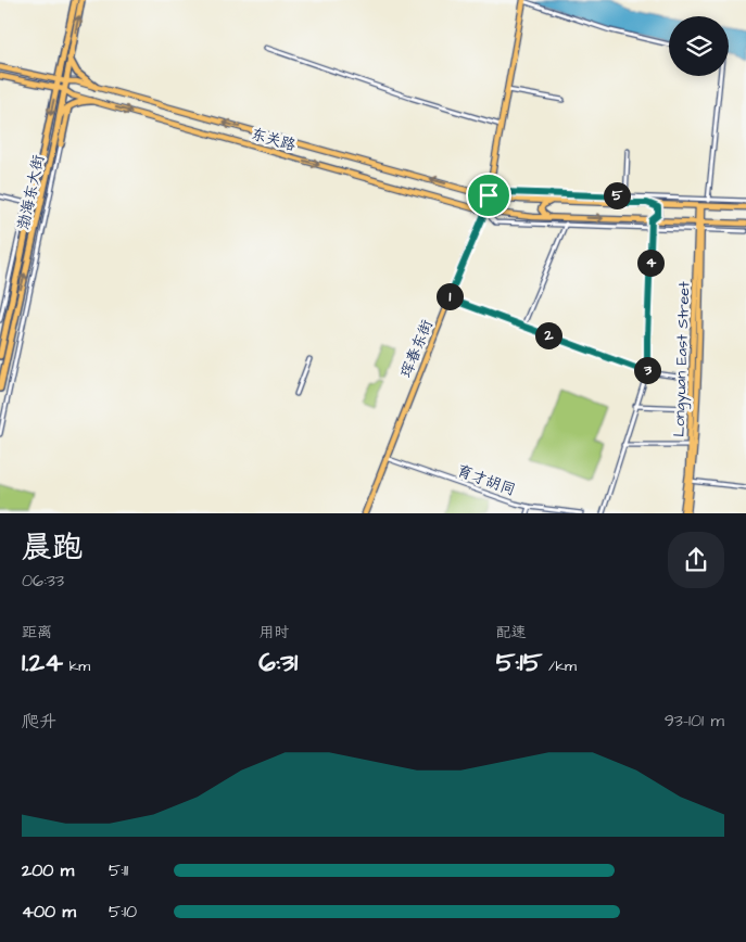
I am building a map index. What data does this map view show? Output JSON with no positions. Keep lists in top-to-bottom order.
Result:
{
  "streets": {
    "highway": ["渤海东大街"],
    "main road": ["东关路", "珲春东街", "Longyuan East Street"],
    "street": ["育才胡同"]
  },
  "crossings": [
    ["东关路", "渤海东大街"],
    ["东关路", "珲春东街"],
    ["东关路", "Longyuan East Street"],
    ["珲春东街", "育才胡同"]
  ],
  "page": {
    "pins": [
      "5",
      "4",
      "1",
      "2",
      "3"
    ],
    "heading": ["晨跑", "06:33"],
    "stats": [
      ["距离", "1.24 km"],
      ["用时", "6:31"],
      ["配速", "5:15 /km"]
    ],
    "chart": ["爬升", "93–101 m"],
    "list": [
      {
        "name": "200 m",
        "note": "5:11"
      },
      {
        "name": "400 m",
        "note": "5:10"
      }
    ]
  }
}
